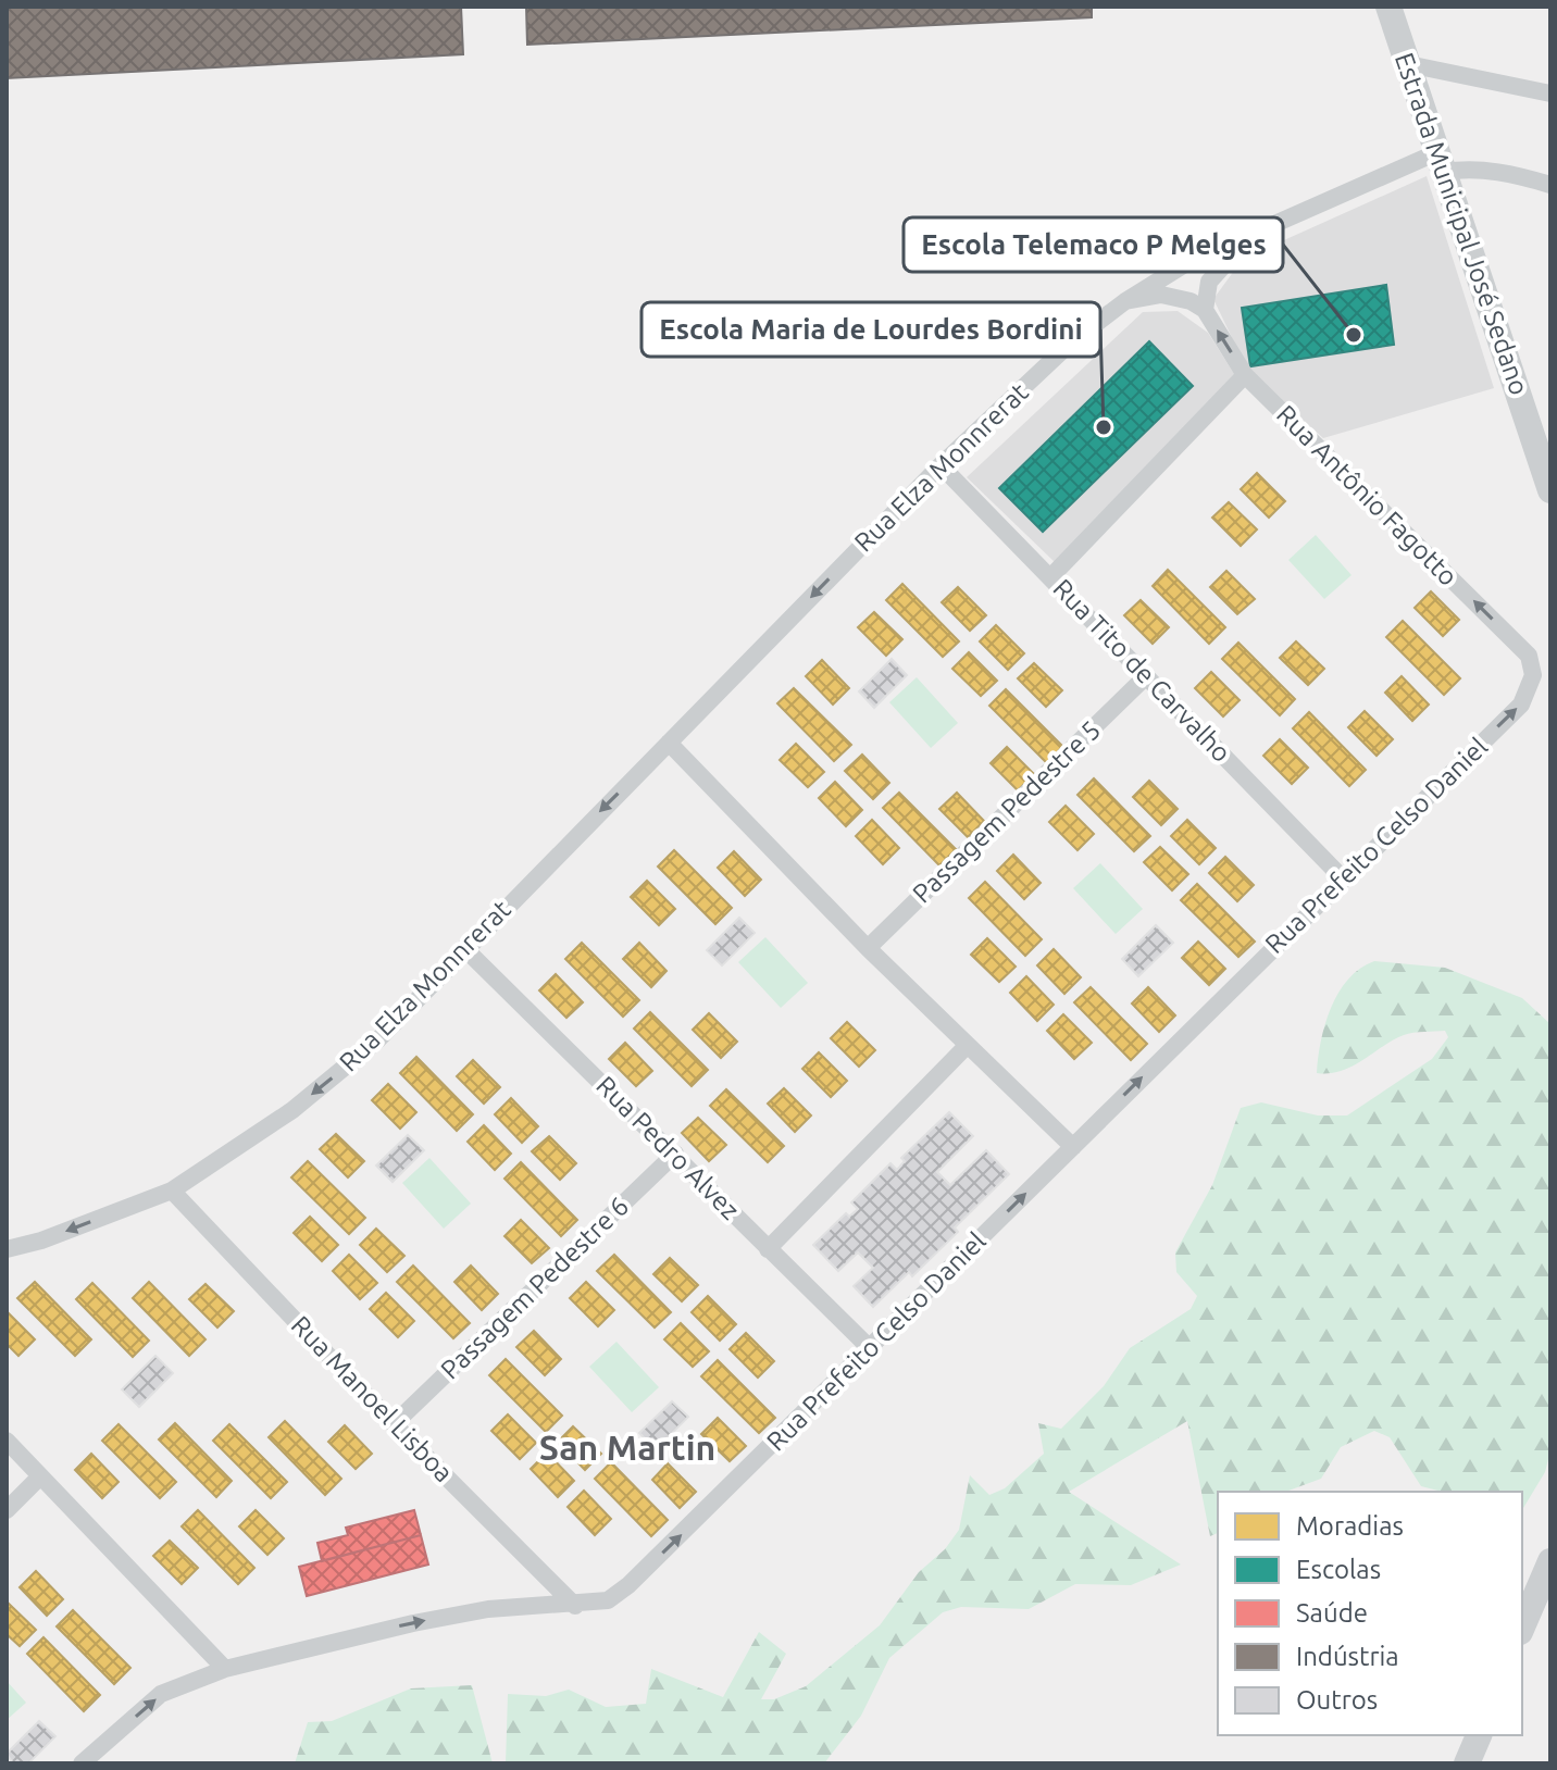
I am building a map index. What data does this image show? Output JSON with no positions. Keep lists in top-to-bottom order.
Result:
{
  "streets": {
    "street": [
      "Estrada Municipal José Sedano",
      "Rua Elza Monnrerat",
      "Rua Antônio Fagotto",
      "Rua Tito de Carvalho",
      "Passagem Pedestre 5",
      "Rua Prefeito Celso Daniel",
      "Rua Pedro Alvez",
      "Passagem Pedestre 6",
      "Rua Manoel Lisboa"
    ]
  },
  "crossings": [
    ["Estrada Municipal José Sedano", "Rua Elza Monnrerat"],
    ["Rua Elza Monnrerat", "Rua Tito de Carvalho"],
    ["Rua Elza Monnrerat", "Rua Pedro Alvez"],
    ["Rua Elza Monnrerat", "Rua Manoel Lisboa"],
    ["Rua Antônio Fagotto", "Rua Prefeito Celso Daniel"],
    ["Rua Tito de Carvalho", "Passagem Pedestre 5"],
    ["Rua Tito de Carvalho", "Rua Prefeito Celso Daniel"],
    ["Rua Prefeito Celso Daniel", "Rua Pedro Alvez"],
    ["Rua Prefeito Celso Daniel", "Rua Manoel Lisboa"],
    ["Rua Pedro Alvez", "Passagem Pedestre 6"],
    ["Passagem Pedestre 6", "Rua Manoel Lisboa"]
  ],
  "one_way": ["Rua Elza Monnrerat", "Rua Antônio Fagotto", "Rua Prefeito Celso Daniel"],
  "districts": ["San Martin"],
  "places": ["Escola Telemaco P Melges", "Escola Maria de Lourdes Bordini"],
  "legend": [
    "Moradias",
    "Escolas",
    "Saúde",
    "Indústria",
    "Outros"
  ]
}
